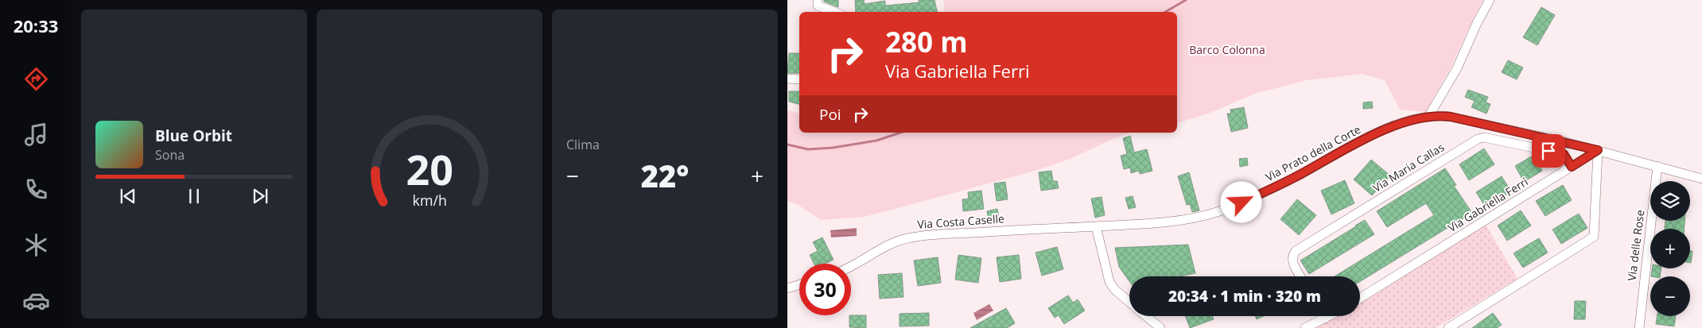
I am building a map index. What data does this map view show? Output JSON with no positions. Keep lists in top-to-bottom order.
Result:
{
  "streets": {
    "street": [
      "Via Prato della Corte",
      "Via Maria Callas",
      "Via Gabriella Ferri",
      "Via Costa Caselle",
      "Via delle Rose"
    ]
  },
  "crossings": [
    ["Via Prato della Corte", "Via Gabriella Ferri"],
    ["Via Prato della Corte", "Via Costa Caselle"],
    ["Via Prato della Corte", "Via delle Rose"],
    ["Via Maria Callas", "Via Gabriella Ferri"]
  ],
  "parks": ["Barco Colonna"],
  "page": {
    "tabs": "20:33",
    "tile": "Clima",
    "turn": ["280 m", "Via Gabriella Ferri"],
    "then": "Poi",
    "song": ["Blue Orbit", "Sona"],
    "heat": ["−", "22°", "+"],
    "map_buttons": ["+", "−"],
    "limit": "30",
    "trip": "20:34 · 1 min · 320 m",
    "gauge": ["20", "km/h"]
  }
}
